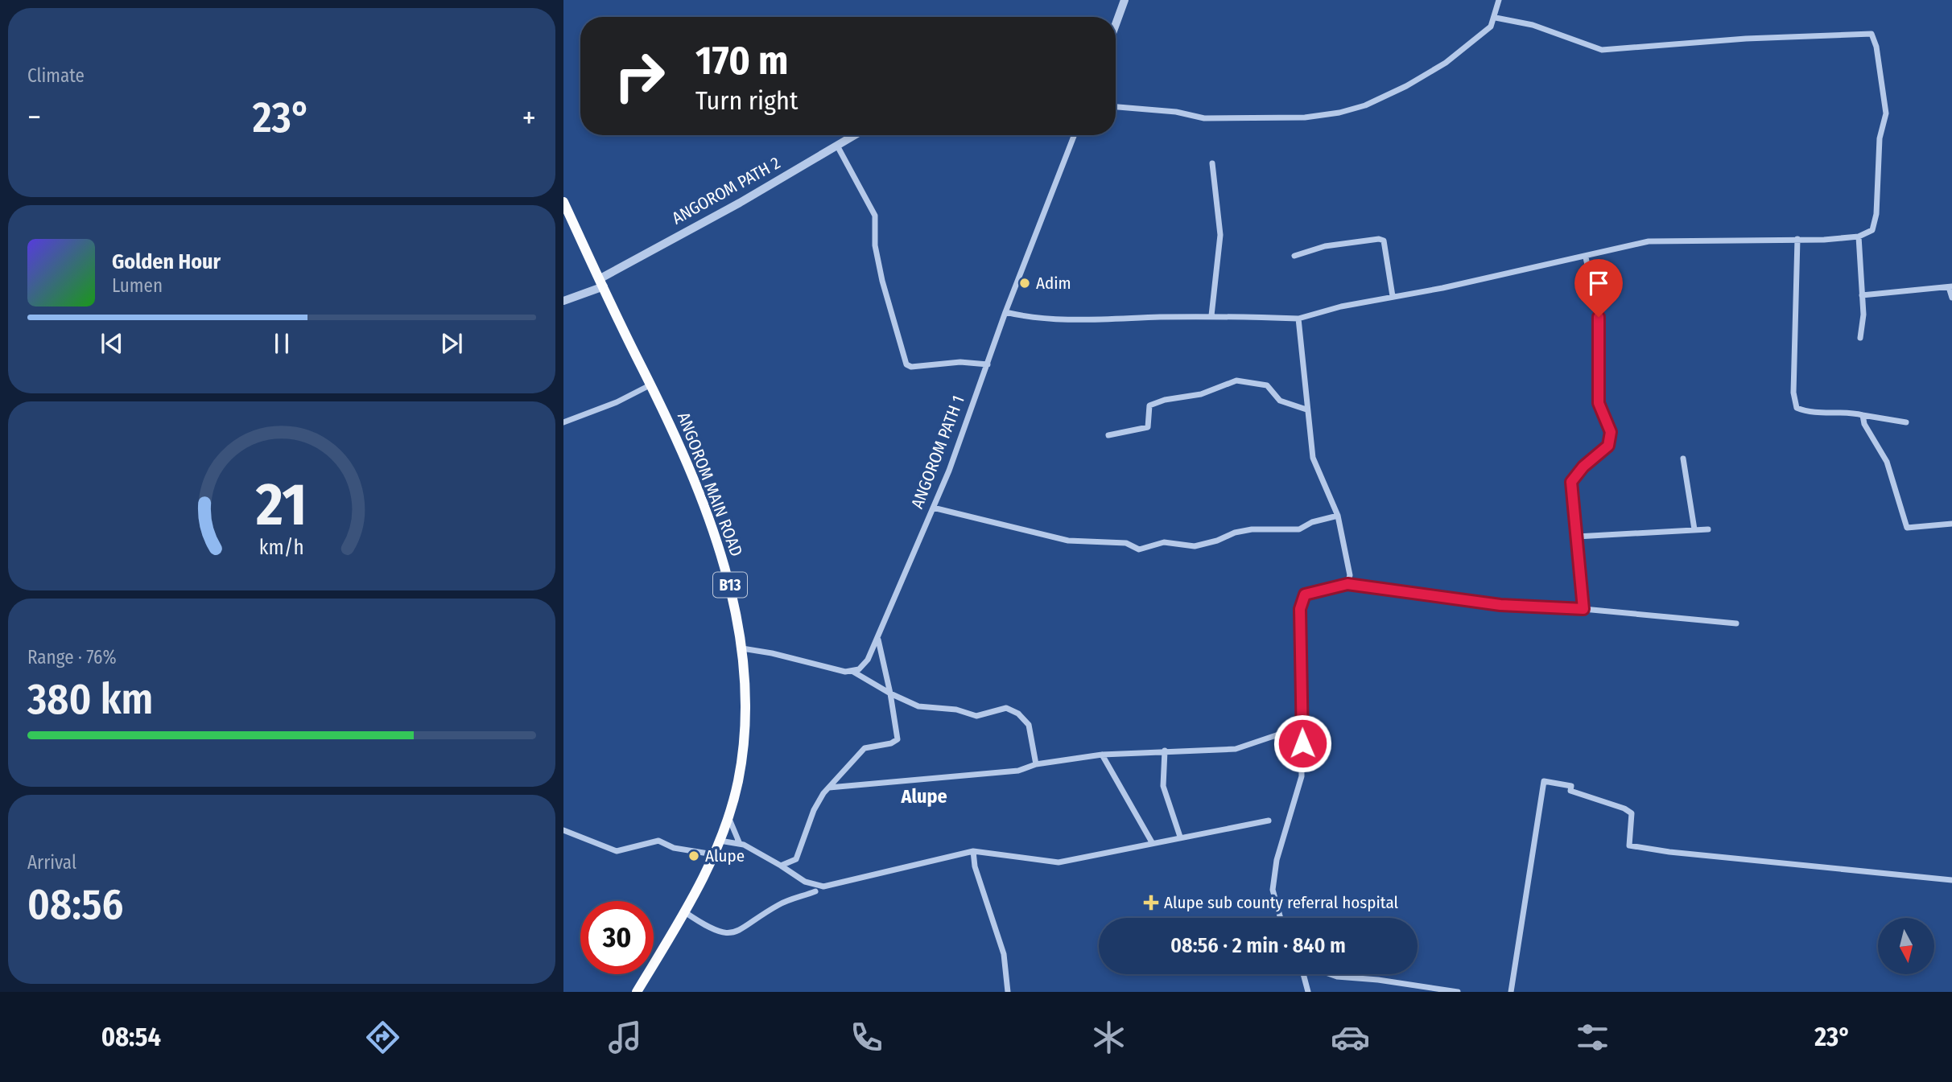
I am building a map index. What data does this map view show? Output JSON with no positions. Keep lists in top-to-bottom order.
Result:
{
  "streets": {
    "highway": ["ANGOROM MAIN ROAD", "B13"],
    "street": ["ANGOROM PATH 2", "ANGOROM PATH 1"]
  },
  "crossings": [
    ["ANGOROM PATH 2", "ANGOROM MAIN ROAD"]
  ],
  "districts": ["Alupe"],
  "places": {
    "other": ["Adim", "Alupe"],
    "health": ["Alupe sub county referral hospital"]
  },
  "north": "bottom",
  "page": {
    "tile": [
      "Climate",
      ["Range · 76%", "380 km"],
      ["Arrival", "08:56"]
    ],
    "turn": ["170 m", "Turn right"],
    "heat": ["−", "23°", "+"],
    "song": ["Golden Hour", "Lumen"],
    "limit": "30",
    "trip": "08:56 · 2 min · 840 m",
    "tabs": ["08:54", "23°"],
    "gauge": ["21", "km/h"]
  }
}
